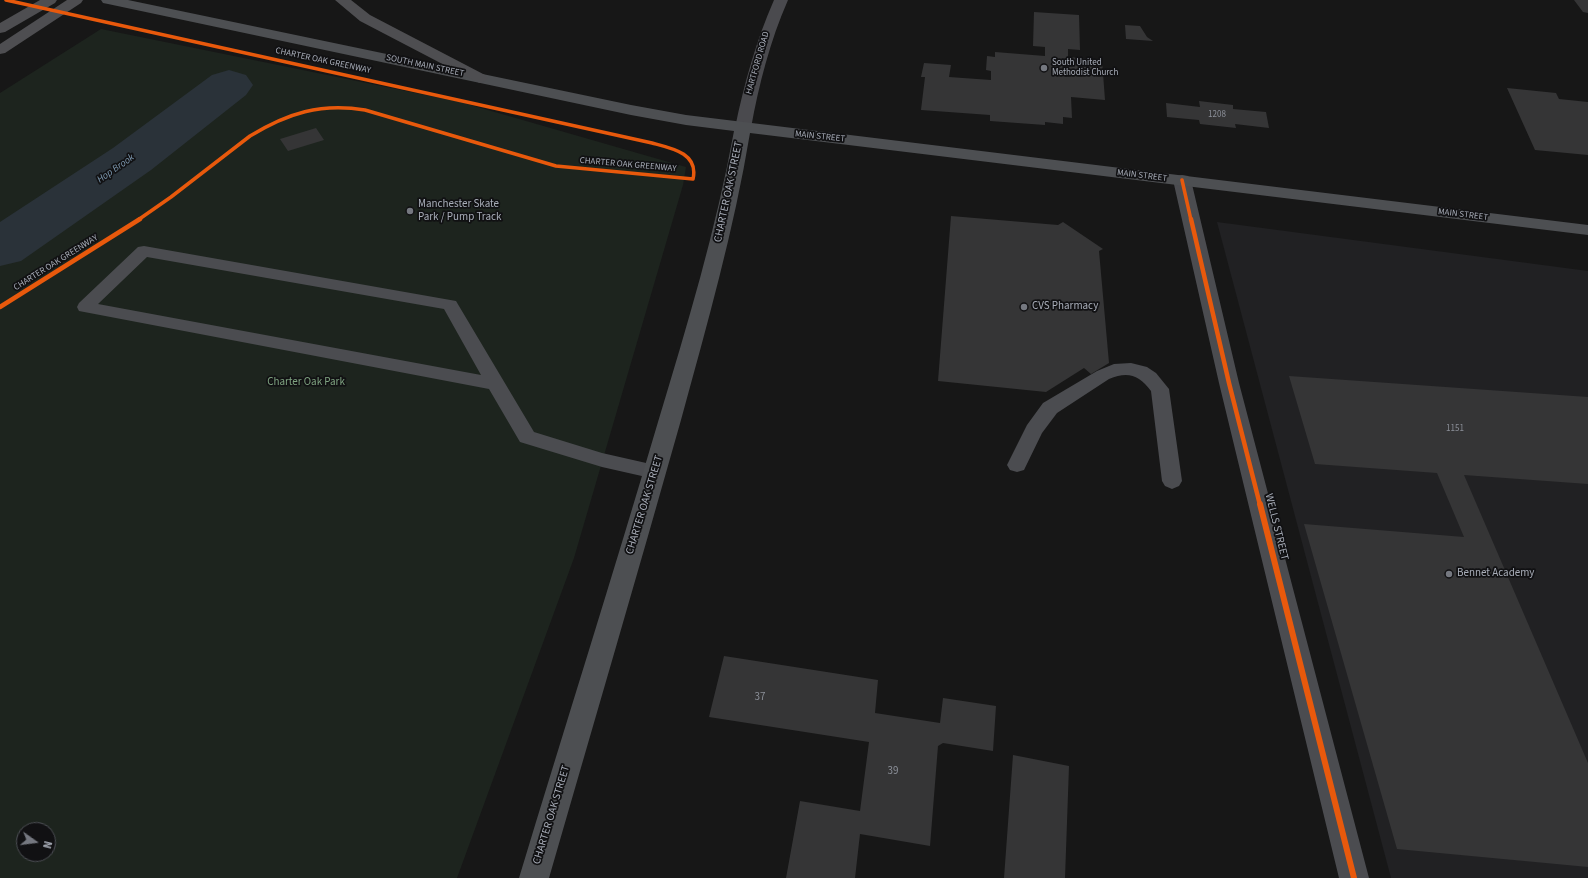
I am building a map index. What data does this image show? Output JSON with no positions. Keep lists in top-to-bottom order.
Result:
{
  "streets": {
    "main road": [
      "HARTFORD ROAD",
      "SOUTH MAIN STREET",
      "MAIN STREET",
      "CHARTER OAK STREET"
    ],
    "street": ["WELLS STREET"],
    "cycle path": ["CHARTER OAK GREENWAY"]
  },
  "crossings": [
    ["HARTFORD ROAD", "SOUTH MAIN STREET"],
    ["HARTFORD ROAD", "MAIN STREET"],
    ["HARTFORD ROAD", "CHARTER OAK STREET"],
    ["SOUTH MAIN STREET", "MAIN STREET"],
    ["SOUTH MAIN STREET", "CHARTER OAK STREET"],
    ["MAIN STREET", "CHARTER OAK STREET"],
    ["MAIN STREET", "WELLS STREET"]
  ],
  "water": ["Hop Brook"],
  "parks": ["Charter Oak Park"],
  "places": [
    "South United Methodist Church",
    "Manchester Skate Park / Pump Track",
    "CVS Pharmacy",
    "Bennet Academy"
  ],
  "house_numbers": [
    "1208",
    "1151",
    "37",
    "39"
  ],
  "north": "right"
}
